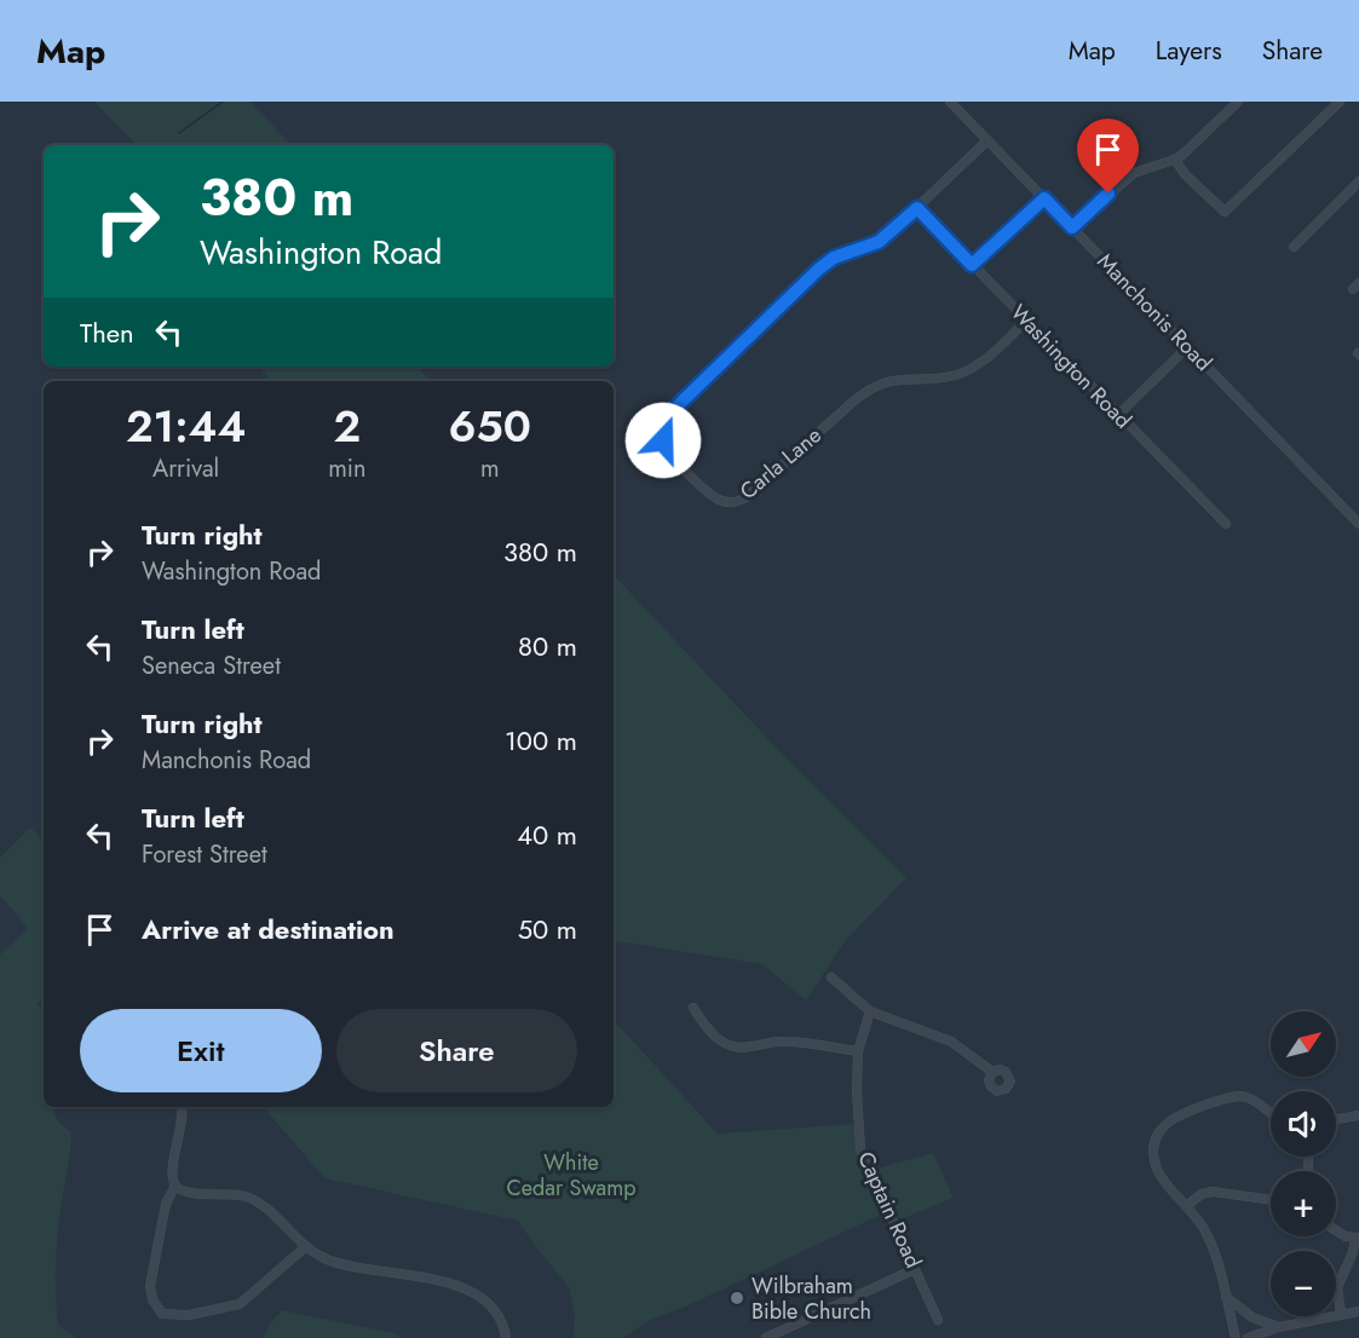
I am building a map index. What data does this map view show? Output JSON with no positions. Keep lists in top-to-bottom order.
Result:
{
  "streets": {
    "street": [
      "Manchonis Road",
      "Washington Road",
      "Carla Lane",
      "Captain Road"
    ]
  },
  "crossings": [
    ["Washington Road", "Carla Lane"]
  ],
  "parks": ["White Cedar Swamp"],
  "places": ["Wilbraham Bible Church"],
  "north": "top right",
  "page": {
    "header": "Map",
    "nav": ["Map", "Layers", "Share"],
    "turn": ["380 m", "Washington Road"],
    "then": "Then",
    "eta": [
      "21:44",
      "Arrival",
      "2",
      "min",
      "650",
      "m"
    ],
    "list": [
      {
        "name": "Turn right",
        "note": "Washington Road",
        "value": "380 m"
      },
      {
        "name": "Turn left",
        "note": "Seneca Street",
        "value": "80 m"
      },
      {
        "name": "Turn right",
        "note": "Manchonis Road",
        "value": "100 m"
      },
      {
        "name": "Turn left",
        "note": "Forest Street",
        "value": "40 m"
      },
      {
        "name": "Arrive at destination",
        "value": "50 m"
      }
    ],
    "buttons": ["Exit", "Share"],
    "map_buttons": ["+", "−"]
  }
}
